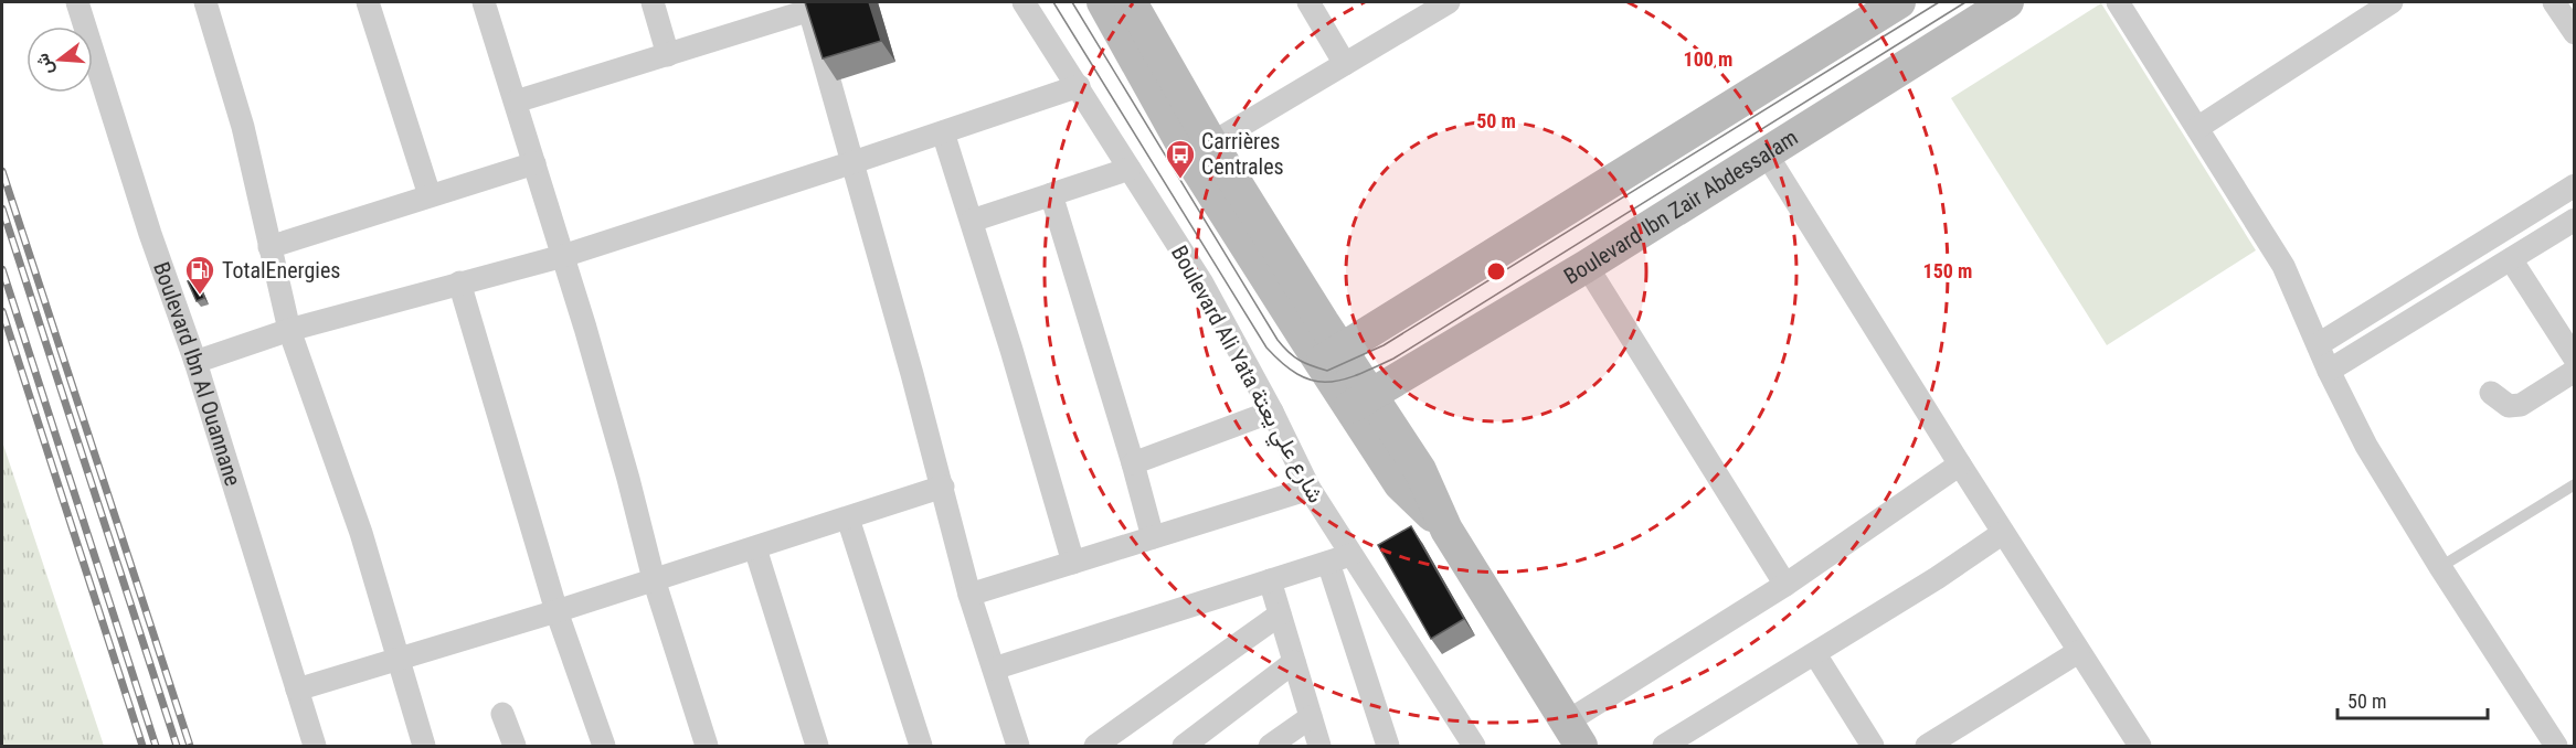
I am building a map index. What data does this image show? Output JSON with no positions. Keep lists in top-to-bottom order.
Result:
{
  "streets": {
    "street": ["Boulevard Ibn Zair Abdessalam", "Boulevard Ibn Al Ouannane", "Boulevard Ali Yata شارع علي يعتة"]
  },
  "places": {
    "bus stop": ["Carrières Centrales"],
    "fuel station": ["TotalEnergies"]
  },
  "scale_bar": "50 m",
  "north": "left",
  "rings": ["100 m", "50 m", "150 m"]
}
